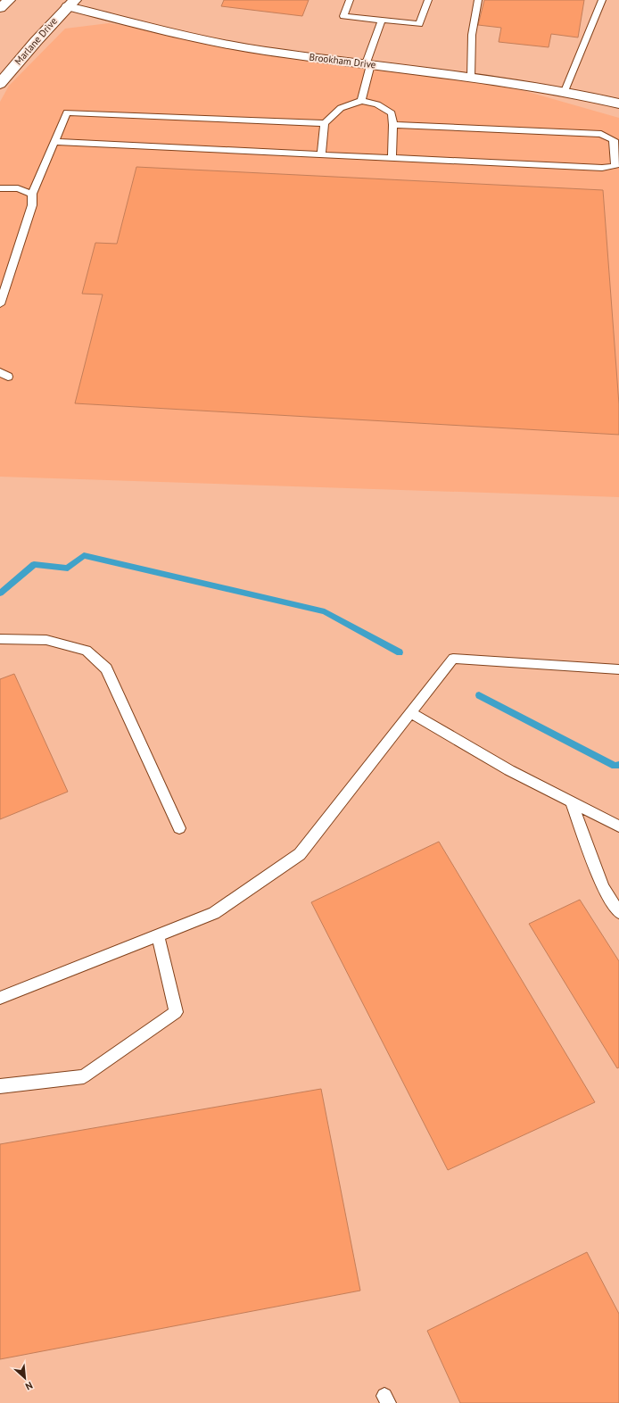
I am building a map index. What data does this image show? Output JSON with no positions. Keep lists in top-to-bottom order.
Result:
{
  "streets": {
    "main road": ["Marlane Drive", "Brookham Drive"]
  },
  "crossings": [
    ["Marlane Drive", "Brookham Drive"]
  ],
  "north": "bottom right"
}
